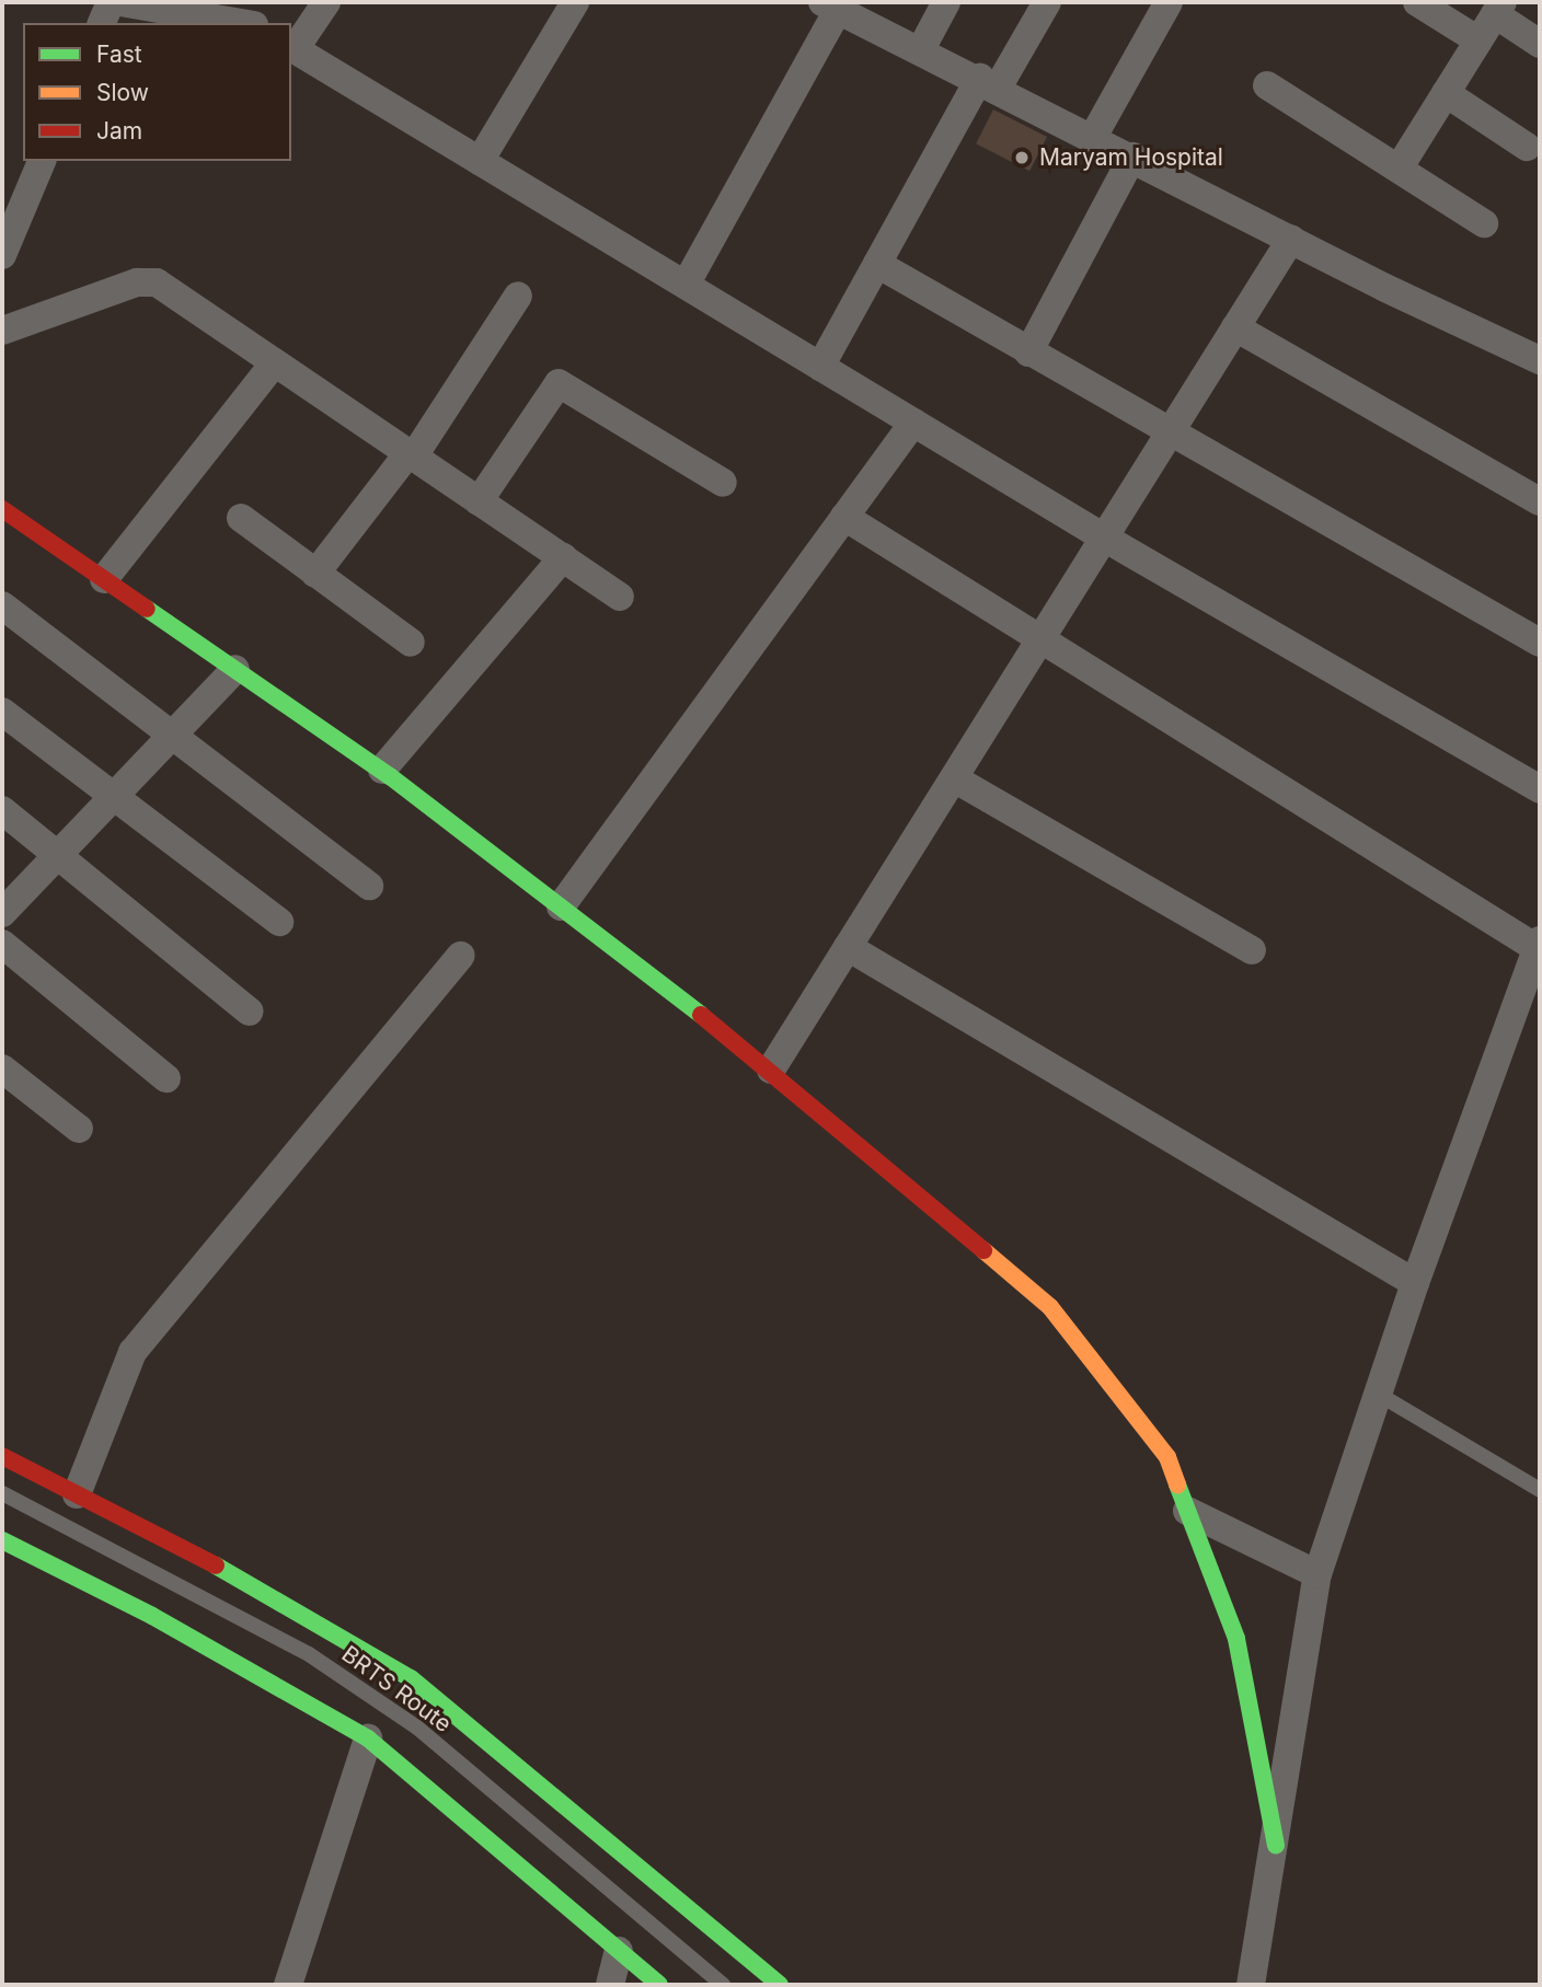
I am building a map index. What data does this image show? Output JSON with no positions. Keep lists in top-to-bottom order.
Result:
{
  "streets": {
    "lane": ["BRTS Route"]
  },
  "places": ["Maryam Hospital"],
  "legend": ["Fast", "Slow", "Jam"]
}
